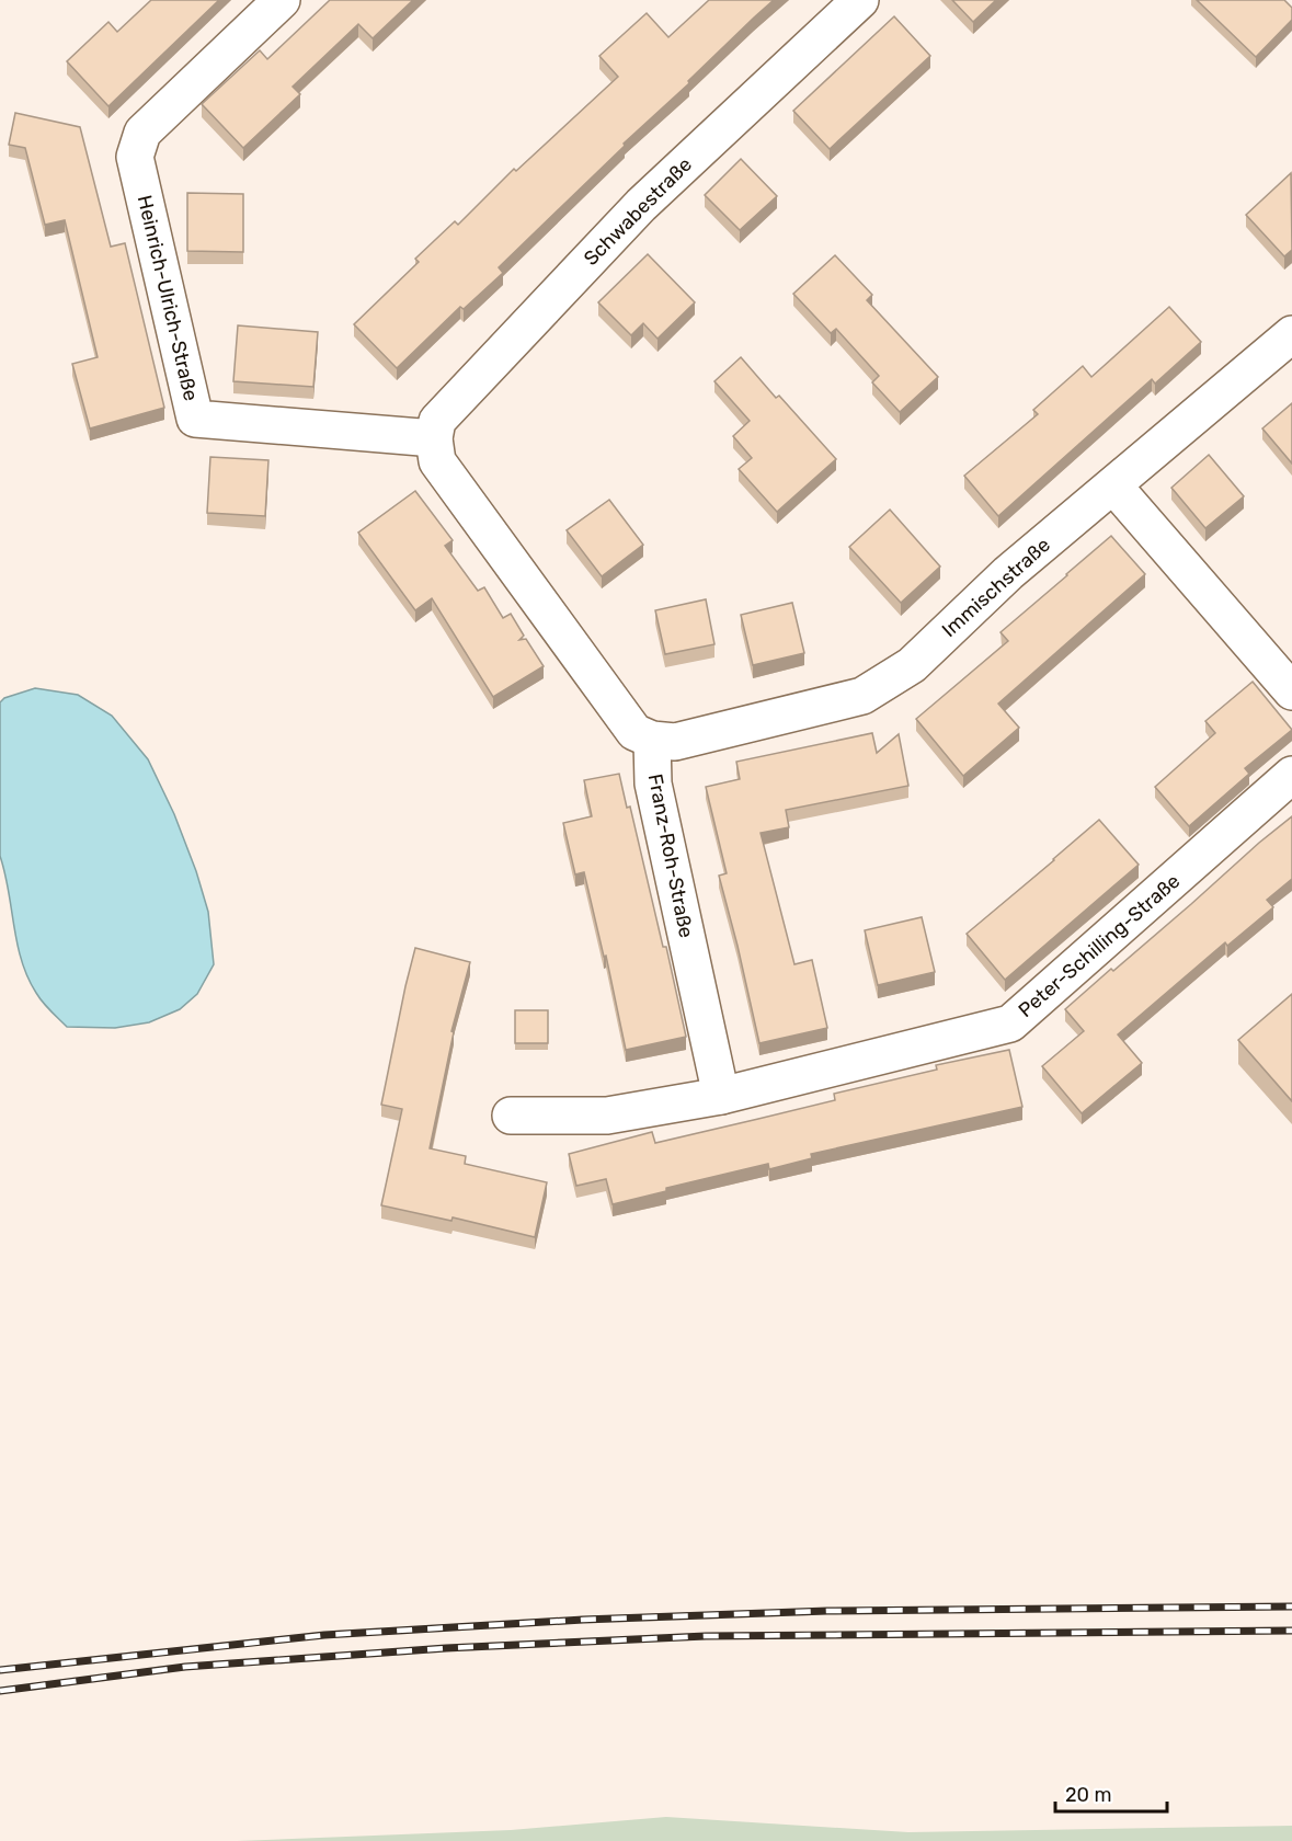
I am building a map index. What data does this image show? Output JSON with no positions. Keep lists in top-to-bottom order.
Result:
{
  "streets": {
    "street": [
      "Schwabestraße",
      "Heinrich-Ulrich-Straße",
      "Immischstraße",
      "Franz-Roh-Straße",
      "Peter-Schilling-Straße"
    ]
  },
  "crossings": [
    ["Schwabestraße", "Heinrich-Ulrich-Straße"],
    ["Immischstraße", "Franz-Roh-Straße"],
    ["Franz-Roh-Straße", "Peter-Schilling-Straße"]
  ],
  "scale_bar": "20 m"
}
